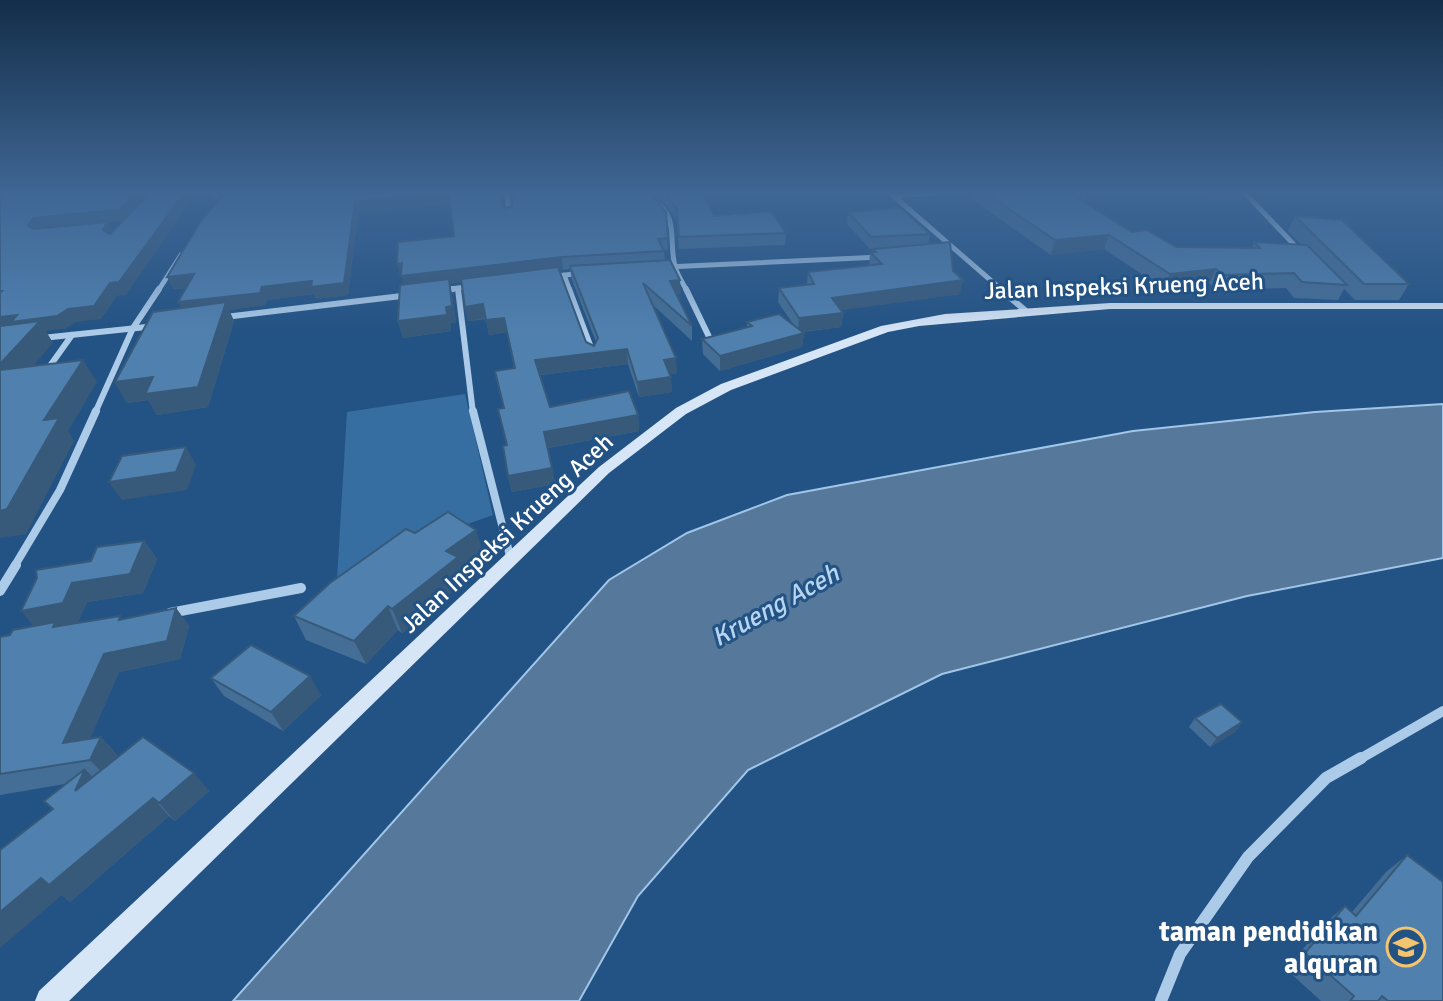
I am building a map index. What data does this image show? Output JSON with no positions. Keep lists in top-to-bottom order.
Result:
{
  "streets": {
    "street": ["Jalan Inspeksi Krueng Aceh"]
  },
  "water": ["Krueng Aceh"],
  "places": {
    "school or university": ["taman pendidikan alquran"]
  }
}
